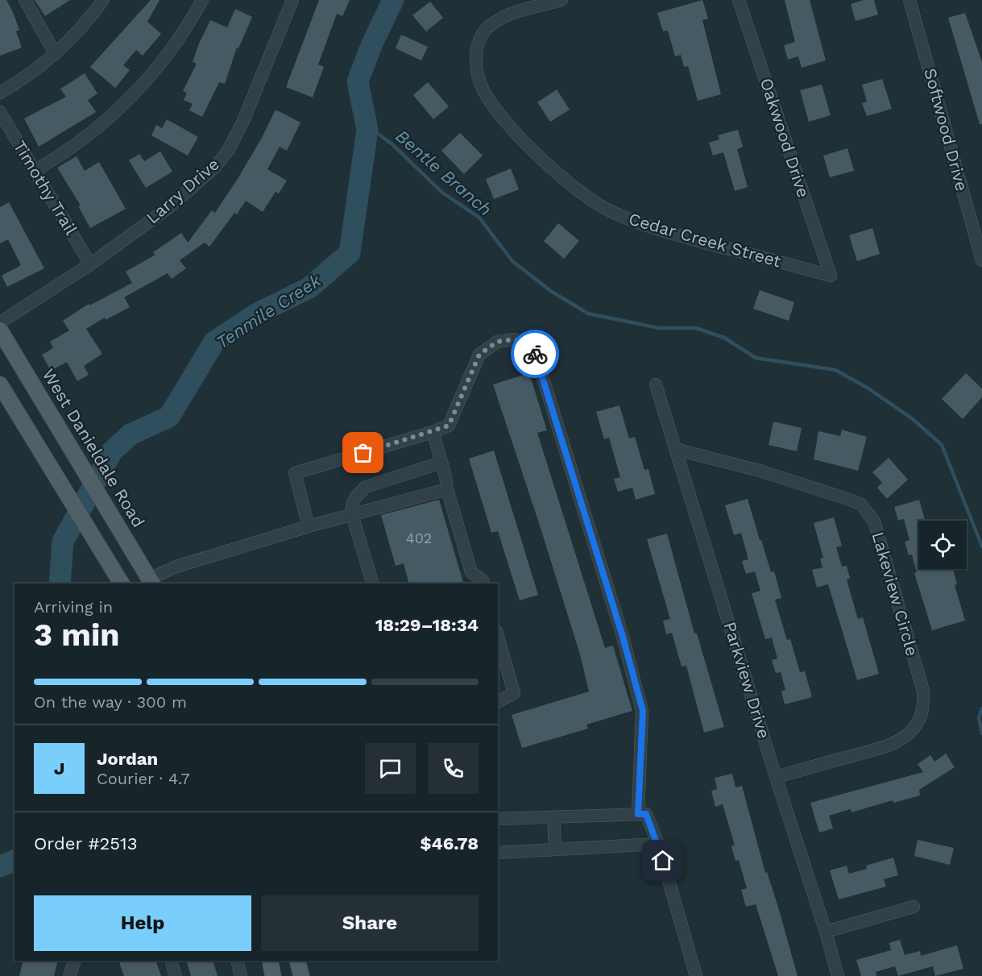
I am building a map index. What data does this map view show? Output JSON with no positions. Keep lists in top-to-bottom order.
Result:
{
  "streets": {
    "main road": ["West Danieldale Road"],
    "street": [
      "Softwood Drive",
      "Oakwood Drive",
      "Timothy Trail",
      "Larry Drive",
      "Cedar Creek Street",
      "Lakeview Circle",
      "Parkview Drive"
    ]
  },
  "crossings": [
    ["Oakwood Drive", "Cedar Creek Street"],
    ["Timothy Trail", "Larry Drive"],
    ["Lakeview Circle", "Parkview Drive"]
  ],
  "water": ["Bentle Branch", "Tenmile Creek"],
  "house_numbers": ["402"],
  "page": {
    "heading": ["3 min", "Arriving in", "18:29–18:34"],
    "panel": [
      "Jordan",
      "Courier · 4.7",
      "Order #2513",
      "$46.78"
    ],
    "bar": "On the way · 300 m",
    "round": "J",
    "buttons": ["Help", "Share"]
  }
}
